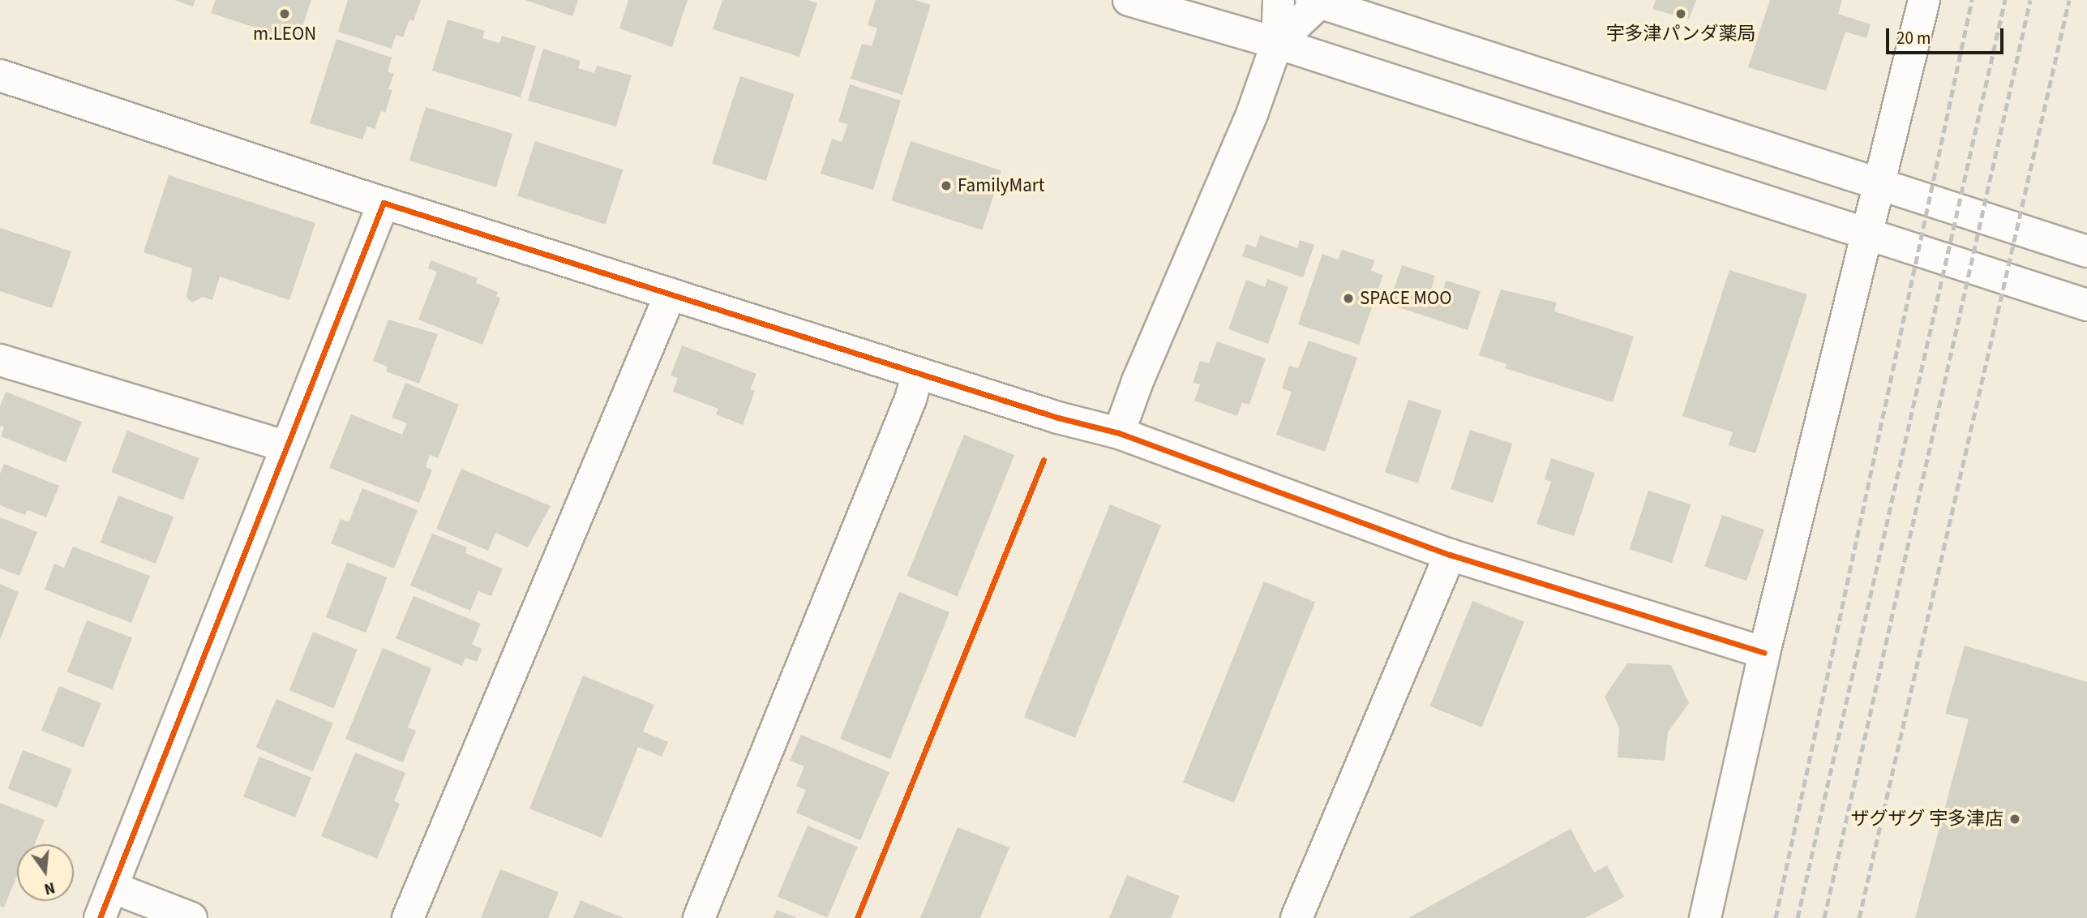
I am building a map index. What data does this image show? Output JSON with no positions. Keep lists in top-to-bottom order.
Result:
{
  "places": [
    "m.LEON",
    "宇多津パンダ薬局",
    "FamilyMart",
    "SPACE MOO",
    "ザグザグ 宇多津店"
  ],
  "scale_bar": "20 m",
  "north": "bottom"
}
